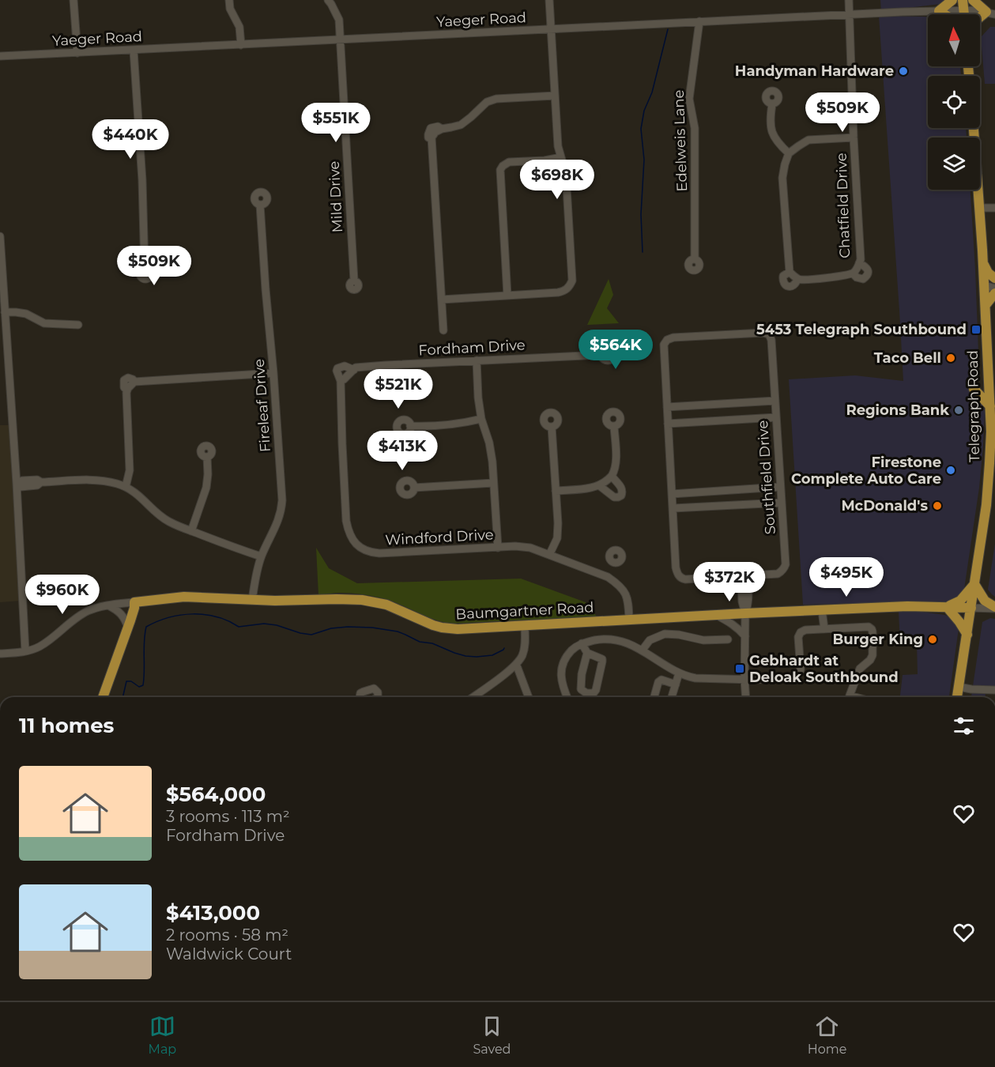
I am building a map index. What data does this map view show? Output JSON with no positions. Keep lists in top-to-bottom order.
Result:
{
  "streets": {
    "main road": ["Telegraph Road", "Baumgartner Road"],
    "street": [
      "Yaeger Road",
      "Edelweis Lane",
      "Mild Drive",
      "Chatfield Drive",
      "Fordham Drive",
      "Fireleaf Drive",
      "Southfield Drive",
      "Windford Drive"
    ]
  },
  "crossings": [
    ["Yaeger Road", "Edelweis Lane"],
    ["Yaeger Road", "Mild Drive"],
    ["Yaeger Road", "Chatfield Drive"],
    ["Fordham Drive", "Windford Drive"],
    ["Fireleaf Drive", "Baumgartner Road"],
    ["Telegraph Road", "Baumgartner Road"],
    ["Windford Drive", "Baumgartner Road"]
  ],
  "places": {
    "other": [
      "Handyman Hardware",
      "Taco Bell",
      "Regions Bank",
      "Firestone Complete Auto Care",
      "McDonald's",
      "Burger King"
    ],
    "transit": ["5453 Telegraph Southbound", "Gebhardt at Deloak Southbound"]
  },
  "north": "top",
  "page": {
    "price": [
      "$509K",
      "$551K",
      "$440K",
      "$698K",
      "$509K",
      "$564K",
      "$521K",
      "$413K",
      "$495K",
      "$372K",
      "$960K"
    ],
    "heading": "11 homes",
    "list": [
      {
        "name": "$564,000",
        "note": "3 rooms · 113 m² · Fordham Drive"
      },
      {
        "name": "$413,000",
        "note": "2 rooms · 58 m² · Waldwick Court"
      }
    ],
    "tabs": ["Map", "Saved", "Home"]
  }
}
